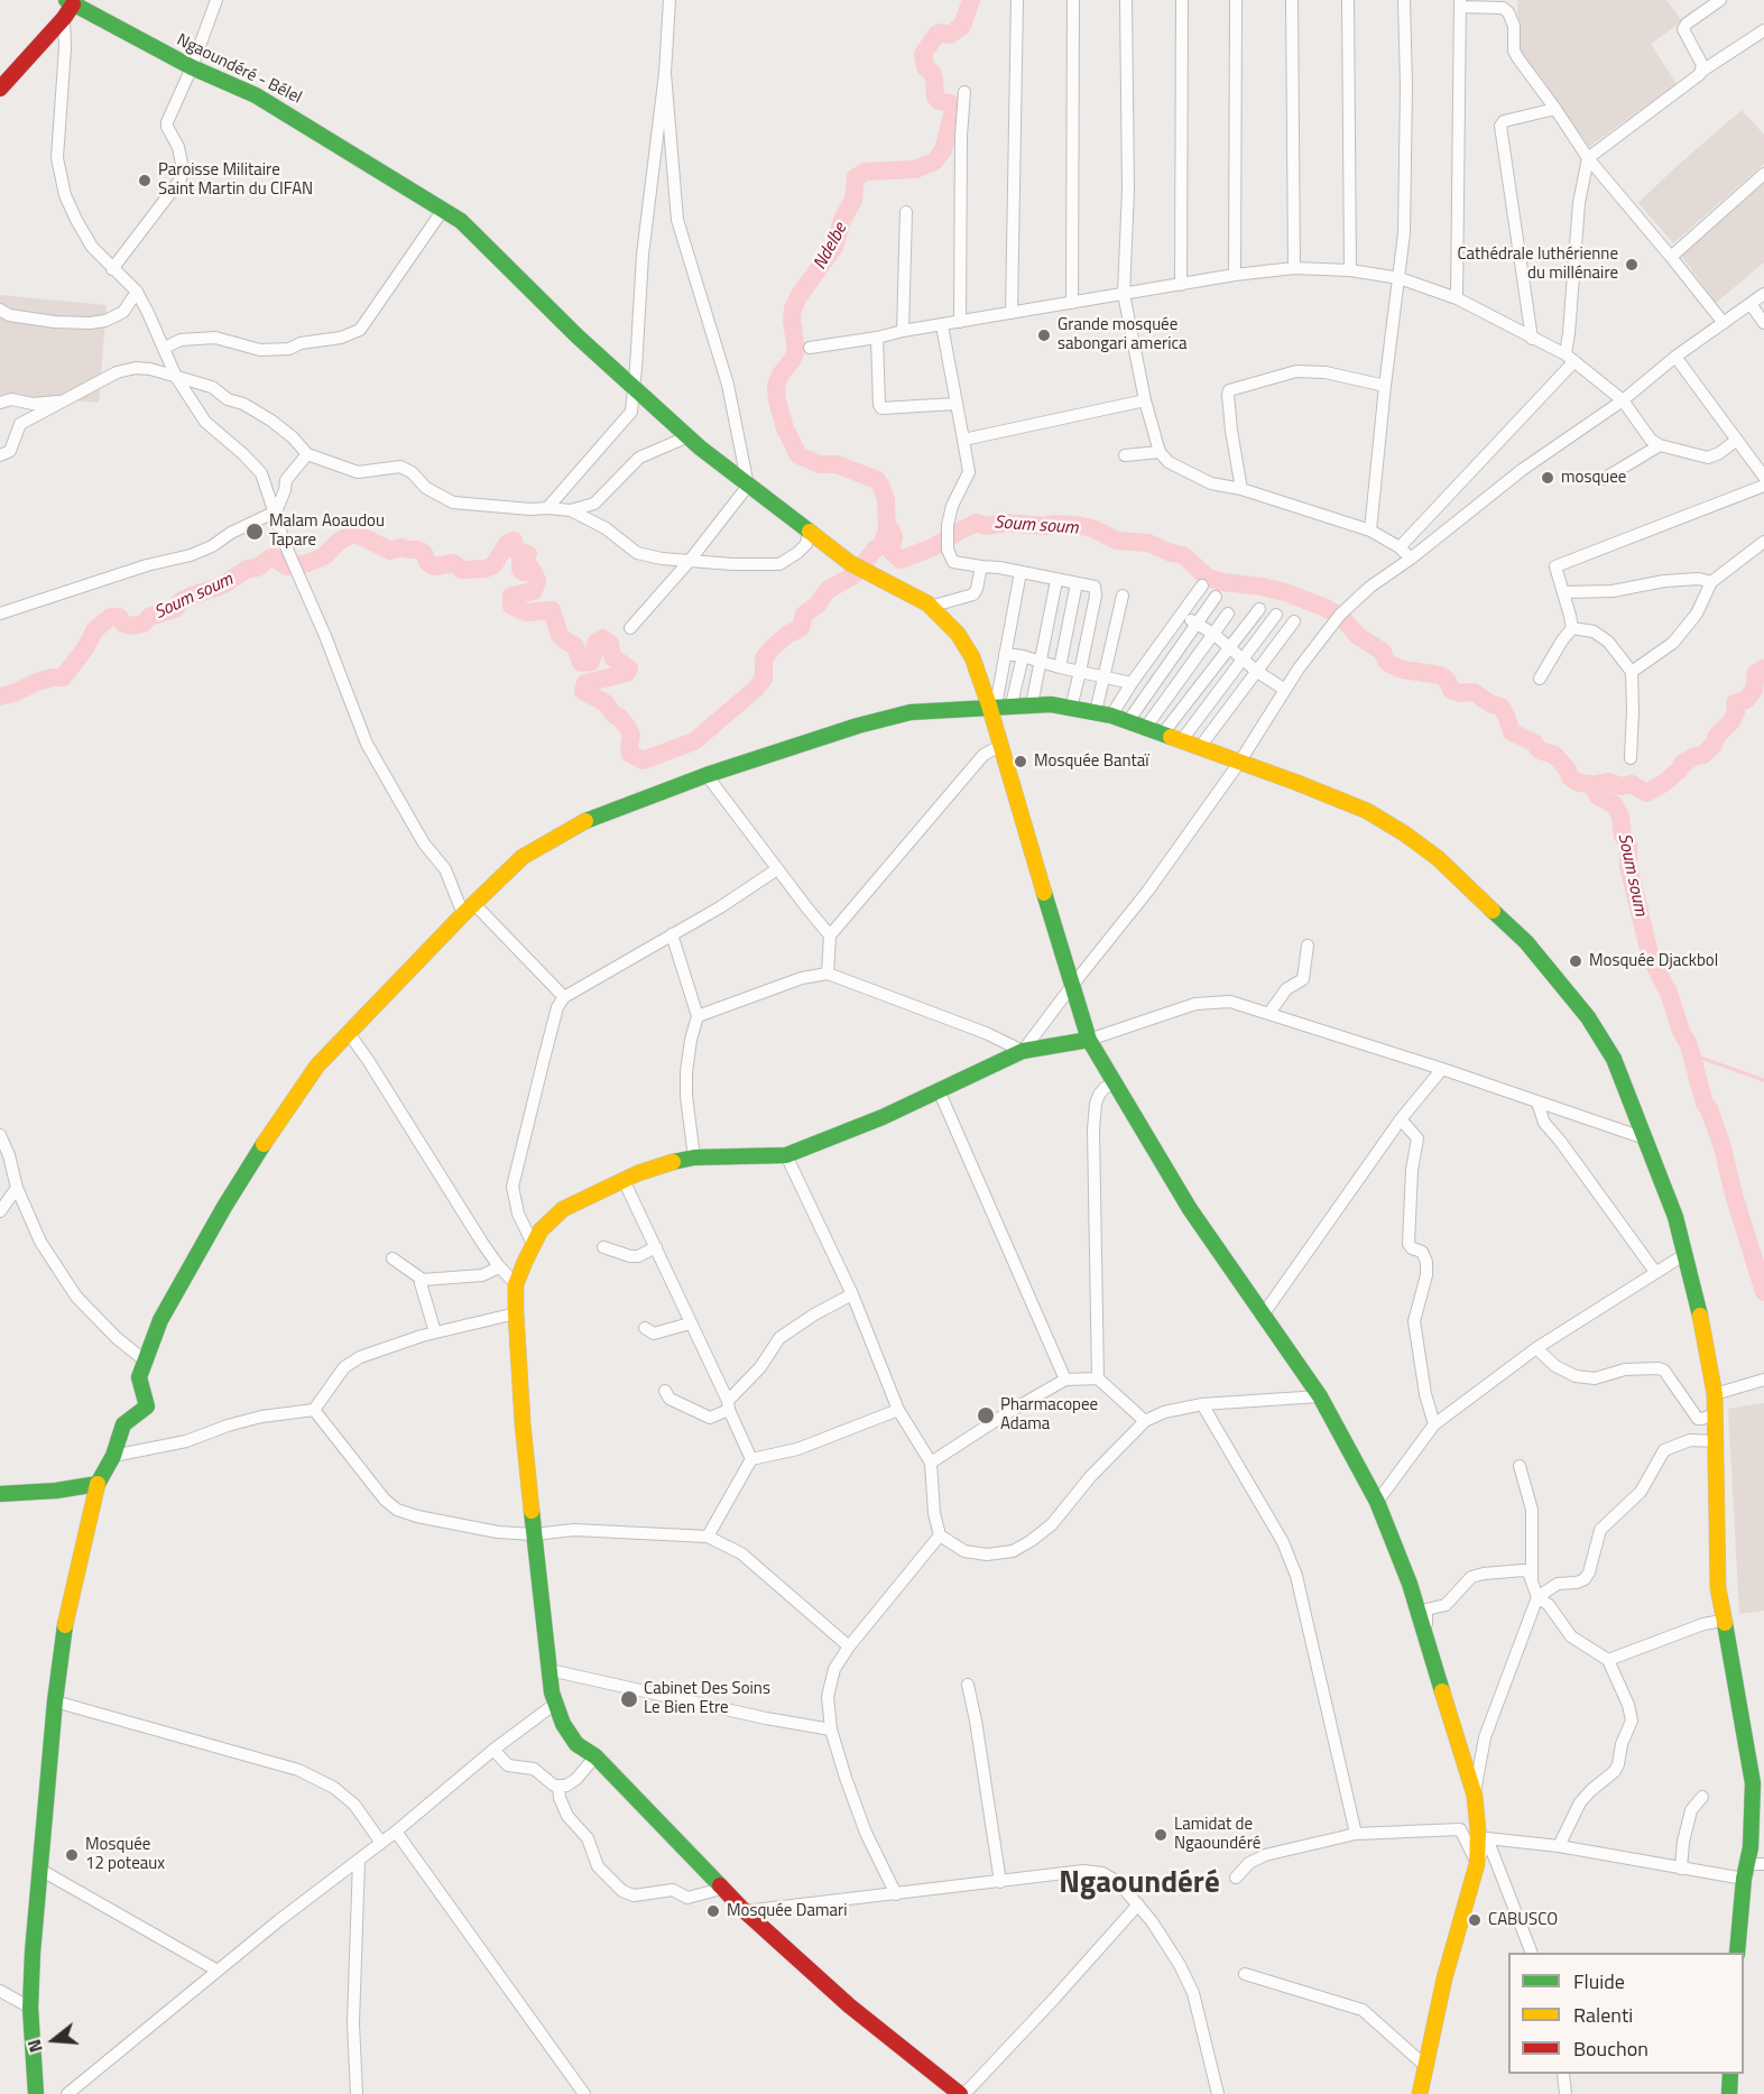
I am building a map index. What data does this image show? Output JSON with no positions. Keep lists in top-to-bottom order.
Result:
{
  "streets": {
    "main road": ["Ngaoundéré - Bélel"]
  },
  "districts": ["Ngaoundéré"],
  "water": ["Ndelbe", "Soum soum"],
  "places": [
    "Paroisse Militaire Saint Martin du CIFAN",
    "Cathédrale luthérienne du millénaire",
    "Grande mosquée sabongari america",
    "mosquee",
    "Malam Aoaudou Tapare",
    "Mosquée Bantaï",
    "Mosquée Djackbol",
    "Pharmacopee Adama",
    "Cabinet Des Soins Le Bien Etre",
    "Lamidat de Ngaoundéré",
    "Mosquée 12 poteaux",
    "Mosquée Damari",
    "CABUSCO"
  ],
  "legend": ["Fluide", "Ralenti", "Bouchon"],
  "north": "left"
}
